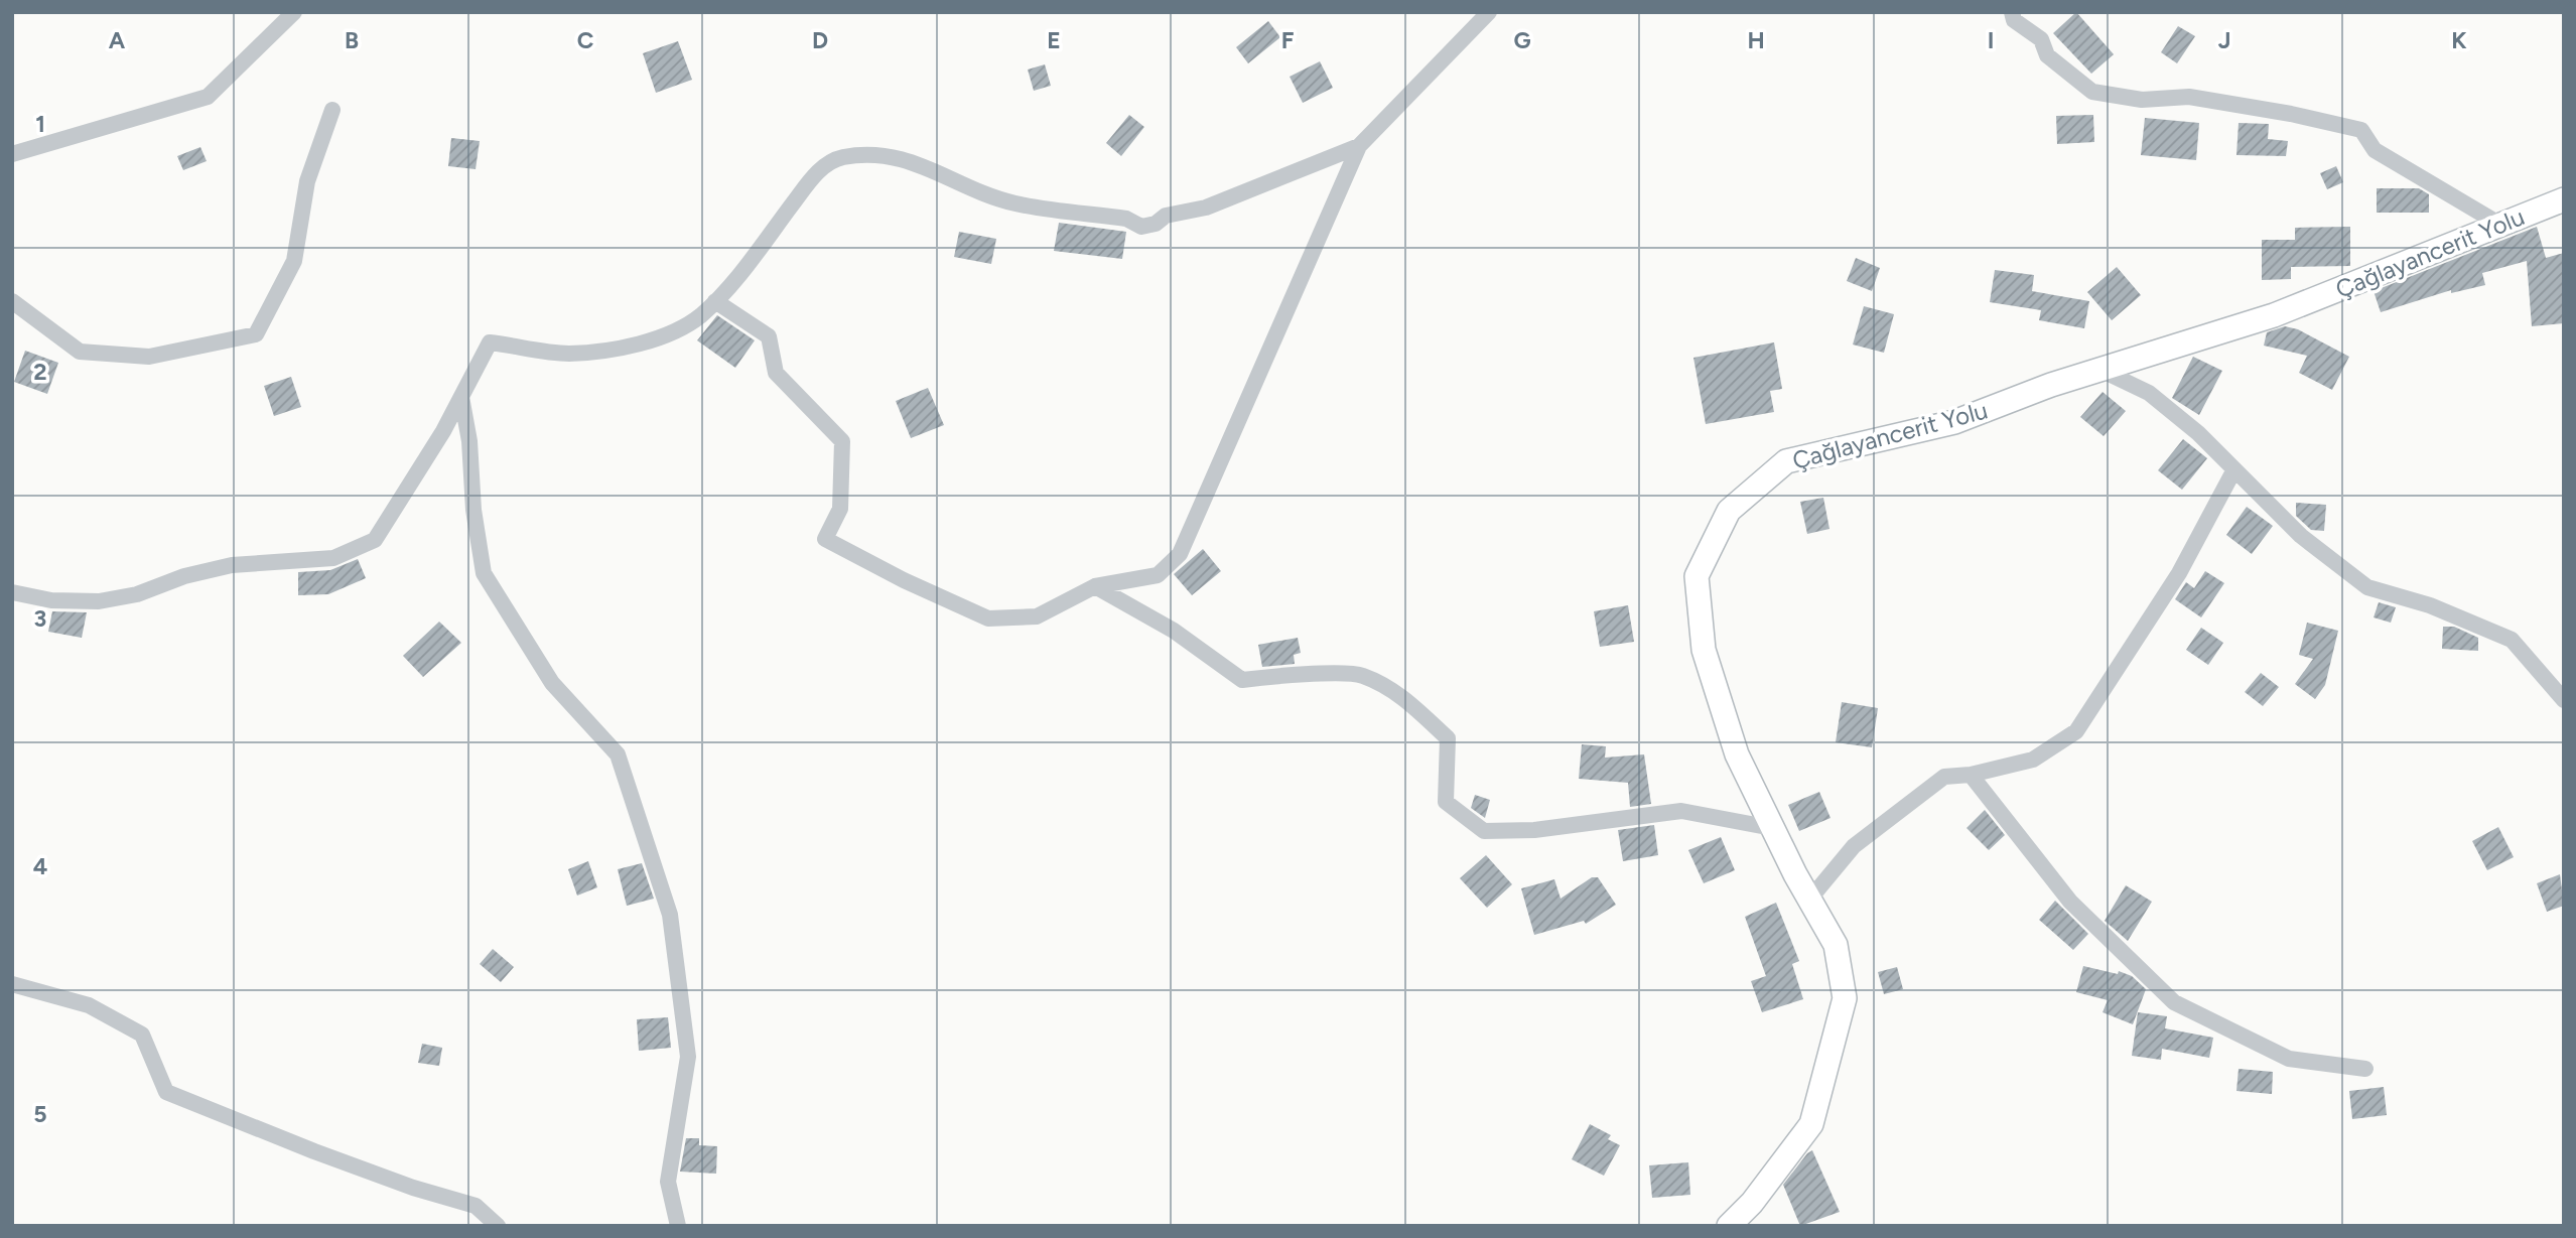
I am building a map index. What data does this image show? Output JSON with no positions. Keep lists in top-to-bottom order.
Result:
{
  "streets": {
    "main road": ["Çağlayancerit Yolu"]
  },
  "grid": {
    "columns": [
      "A",
      "B",
      "C",
      "D",
      "E",
      "F",
      "G",
      "H",
      "I",
      "J",
      "K"
    ],
    "rows": [
      "1",
      "2",
      "3",
      "4",
      "5"
    ]
  }
}
